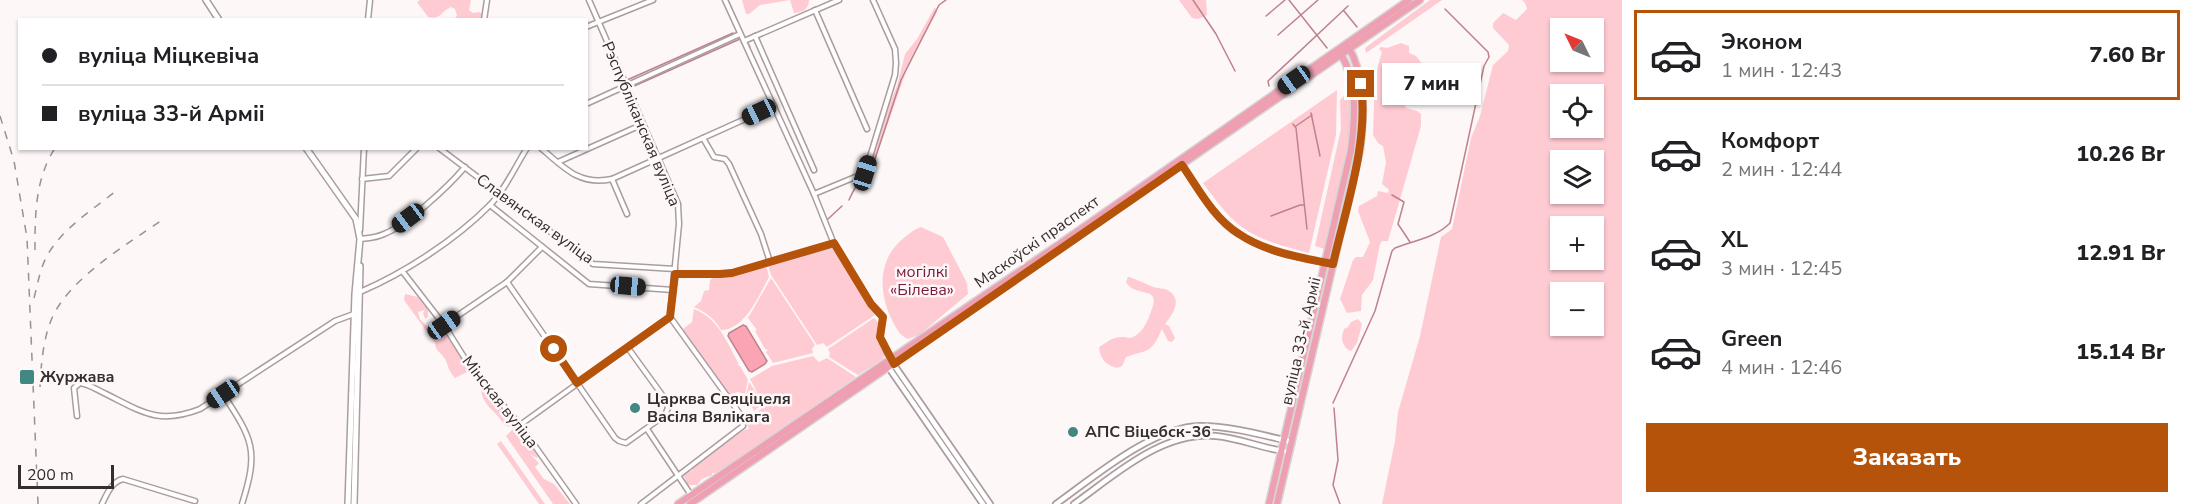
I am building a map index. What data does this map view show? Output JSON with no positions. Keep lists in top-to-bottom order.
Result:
{
  "streets": {
    "main road": ["Маскоўскі праспект", "вуліца 33-й Арміі"],
    "street": ["Рэспубліканская вуліца", "Славянская вуліца", "Мінская вуліца"]
  },
  "crossings": [
    ["Рэспубліканская вуліца", "Славянская вуліца"],
    ["Маскоўскі праспект", "вуліца 33-й Арміі"]
  ],
  "parks": ["могілкі «Білева»"],
  "places": {
    "transit": ["Журжава"],
    "other": ["Царква Свяціцеля Васіля Вялікага", "АПС Віцебск-36"]
  },
  "scale_bar": "200 m",
  "north": "top left",
  "page": {
    "list": [
      {
        "name": "Эконом",
        "note": "1 мин · 12:43",
        "value": "7.60 Br"
      },
      {
        "name": "Комфорт",
        "note": "2 мин · 12:44",
        "value": "10.26 Br"
      },
      {
        "name": "XL",
        "note": "3 мин · 12:45",
        "value": "12.91 Br"
      },
      {
        "name": "Green",
        "note": "4 мин · 12:46",
        "value": "15.14 Br"
      }
    ],
    "map_buttons": ["+", "−"],
    "banner": ["вуліца Міцкевіча", "вуліца 33-й Арміі"],
    "bubble": "7 мин",
    "buttons": "Заказать",
    "scale": "200 m"
  }
}
